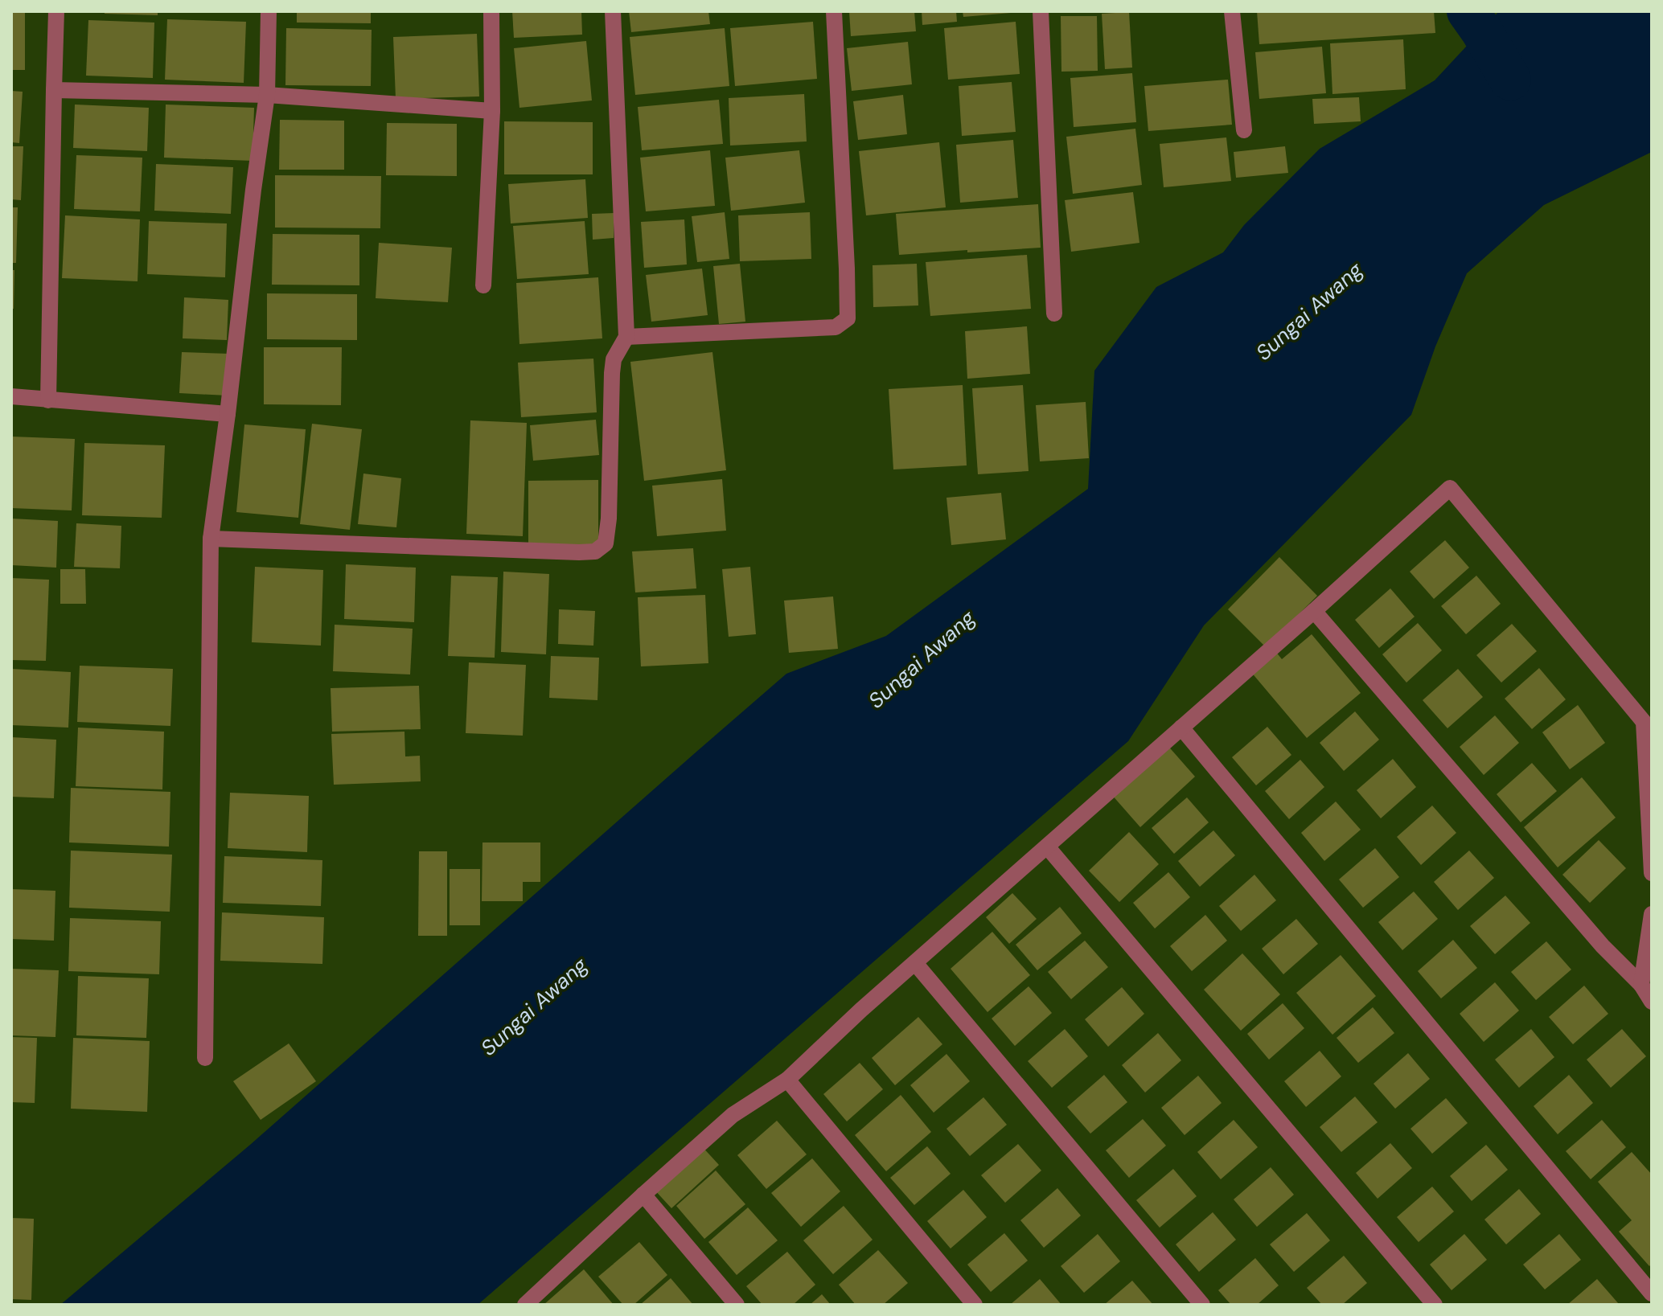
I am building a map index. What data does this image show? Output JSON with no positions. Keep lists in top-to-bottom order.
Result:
{
  "water": ["Sungai Awang"]
}
